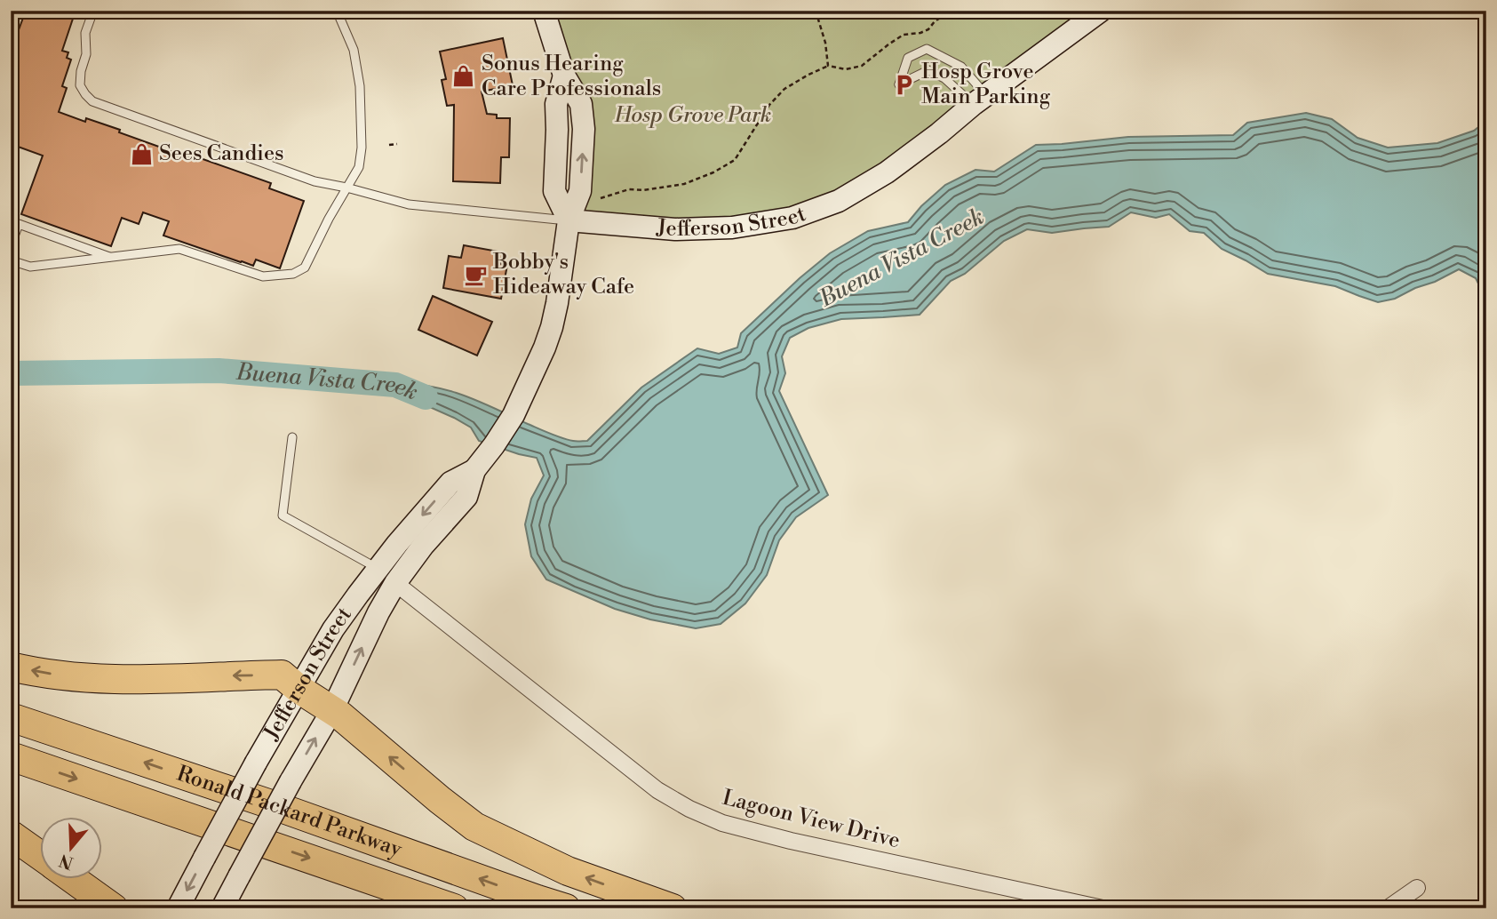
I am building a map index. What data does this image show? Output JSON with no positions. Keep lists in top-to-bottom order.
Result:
{
  "streets": {
    "highway": ["Ronald Packard Parkway"],
    "main road": ["Jefferson Street"],
    "street": ["Lagoon View Drive"]
  },
  "crossings": [
    ["Jefferson Street", "Lagoon View Drive"]
  ],
  "water": ["Buena Vista Creek"],
  "parks": ["Hosp Grove Park"],
  "places": {
    "shop": ["Sonus Hearing Care Professionals", "Sees Candies"],
    "parking": ["Hosp Grove Main Parking"],
    "cafe": ["Bobby's Hideaway Cafe"]
  },
  "north": "bottom"
}
